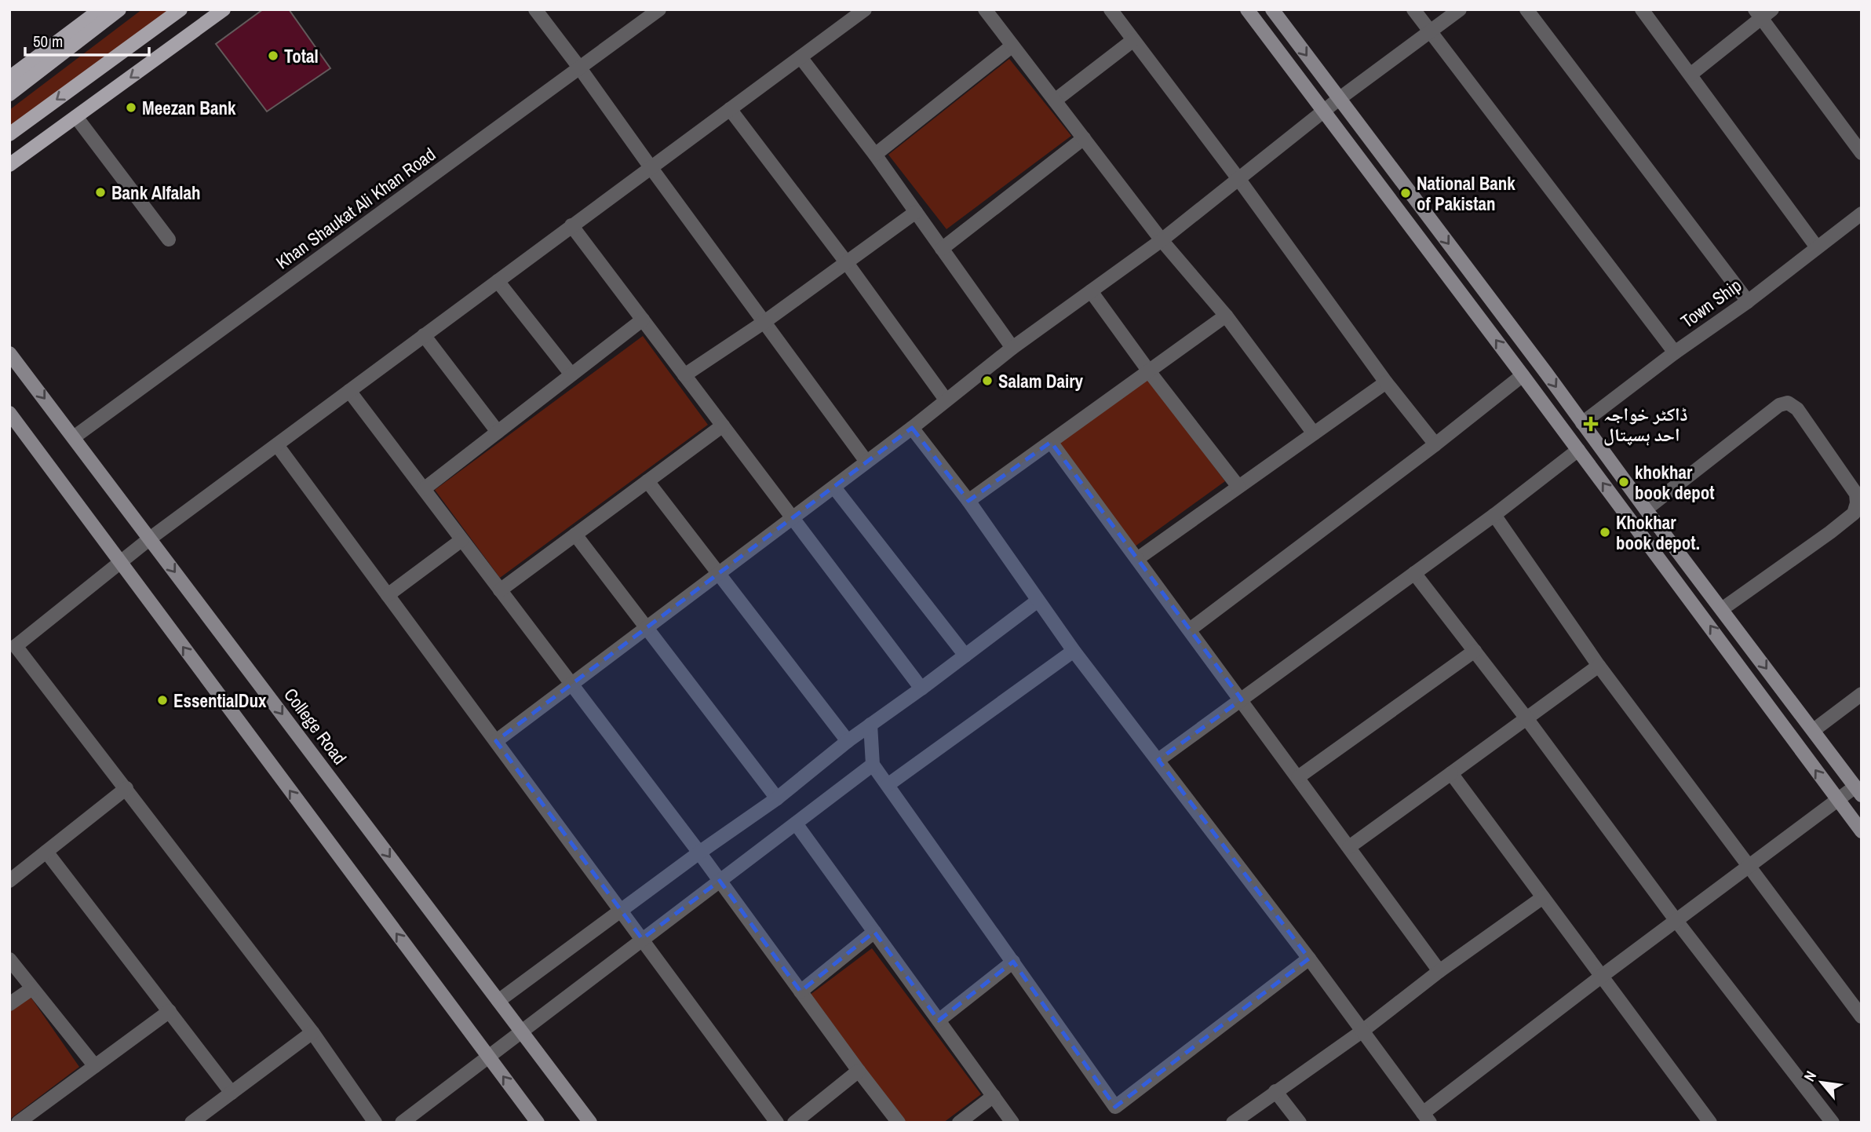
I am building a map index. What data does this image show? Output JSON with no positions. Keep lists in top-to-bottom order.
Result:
{
  "streets": {
    "main road": ["College Road"],
    "street": ["Khan Shaukat Ali Khan Road", "Town Ship"]
  },
  "crossings": [
    ["Khan Shaukat Ali Khan Road", "College Road"]
  ],
  "places": {
    "other": [
      "Total",
      "Meezan Bank",
      "Bank Alfalah",
      "National Bank of Pakistan",
      "Salam Dairy",
      "khokhar book depot",
      "Khokhar book depot.",
      "EssentialDux"
    ],
    "health": ["ڈاکٹر خواجہ احد ہسپتال"]
  },
  "scale_bar": "50 m",
  "north": "top left"
}
